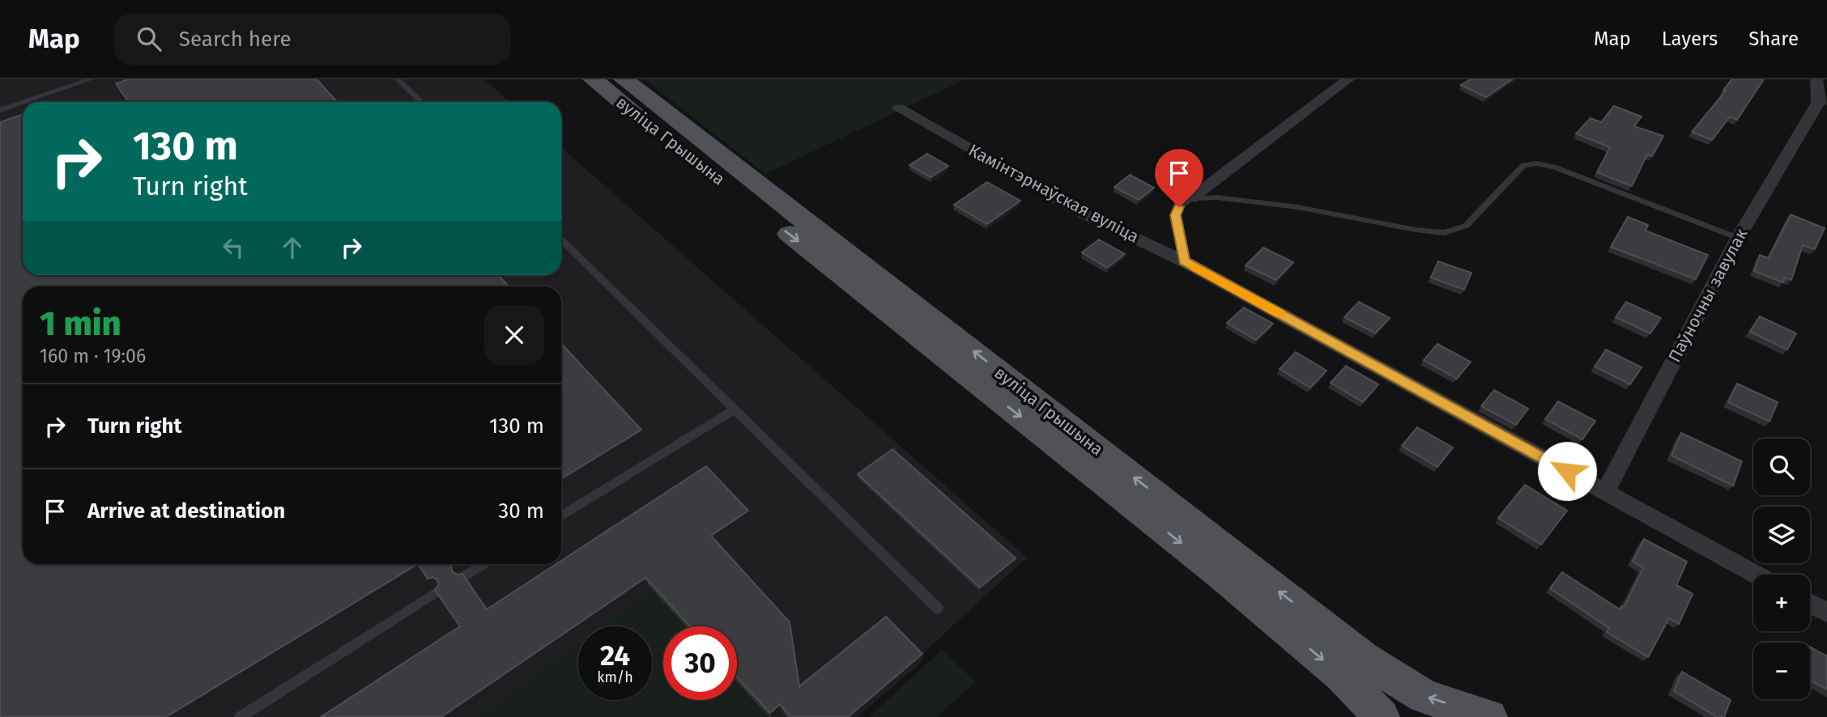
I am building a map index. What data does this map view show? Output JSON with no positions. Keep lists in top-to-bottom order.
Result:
{
  "streets": {
    "main road": ["вуліца Грышына"],
    "street": ["Камінтэрнаўская вуліца", "Паўночны завулак"]
  },
  "crossings": [
    ["Камінтэрнаўская вуліца", "Паўночны завулак"]
  ],
  "page": {
    "header": "Map",
    "search": "Search here",
    "nav": ["Map", "Layers", "Share"],
    "turn": ["130 m", "Turn right"],
    "heading": ["1 min", "160 m · 19:06"],
    "list": [
      {
        "name": "Turn right",
        "value": "130 m"
      },
      {
        "name": "Arrive at destination",
        "value": "30 m"
      }
    ],
    "map_buttons": ["+", "−"],
    "speed": "24 km/h",
    "limit": "30"
  }
}
